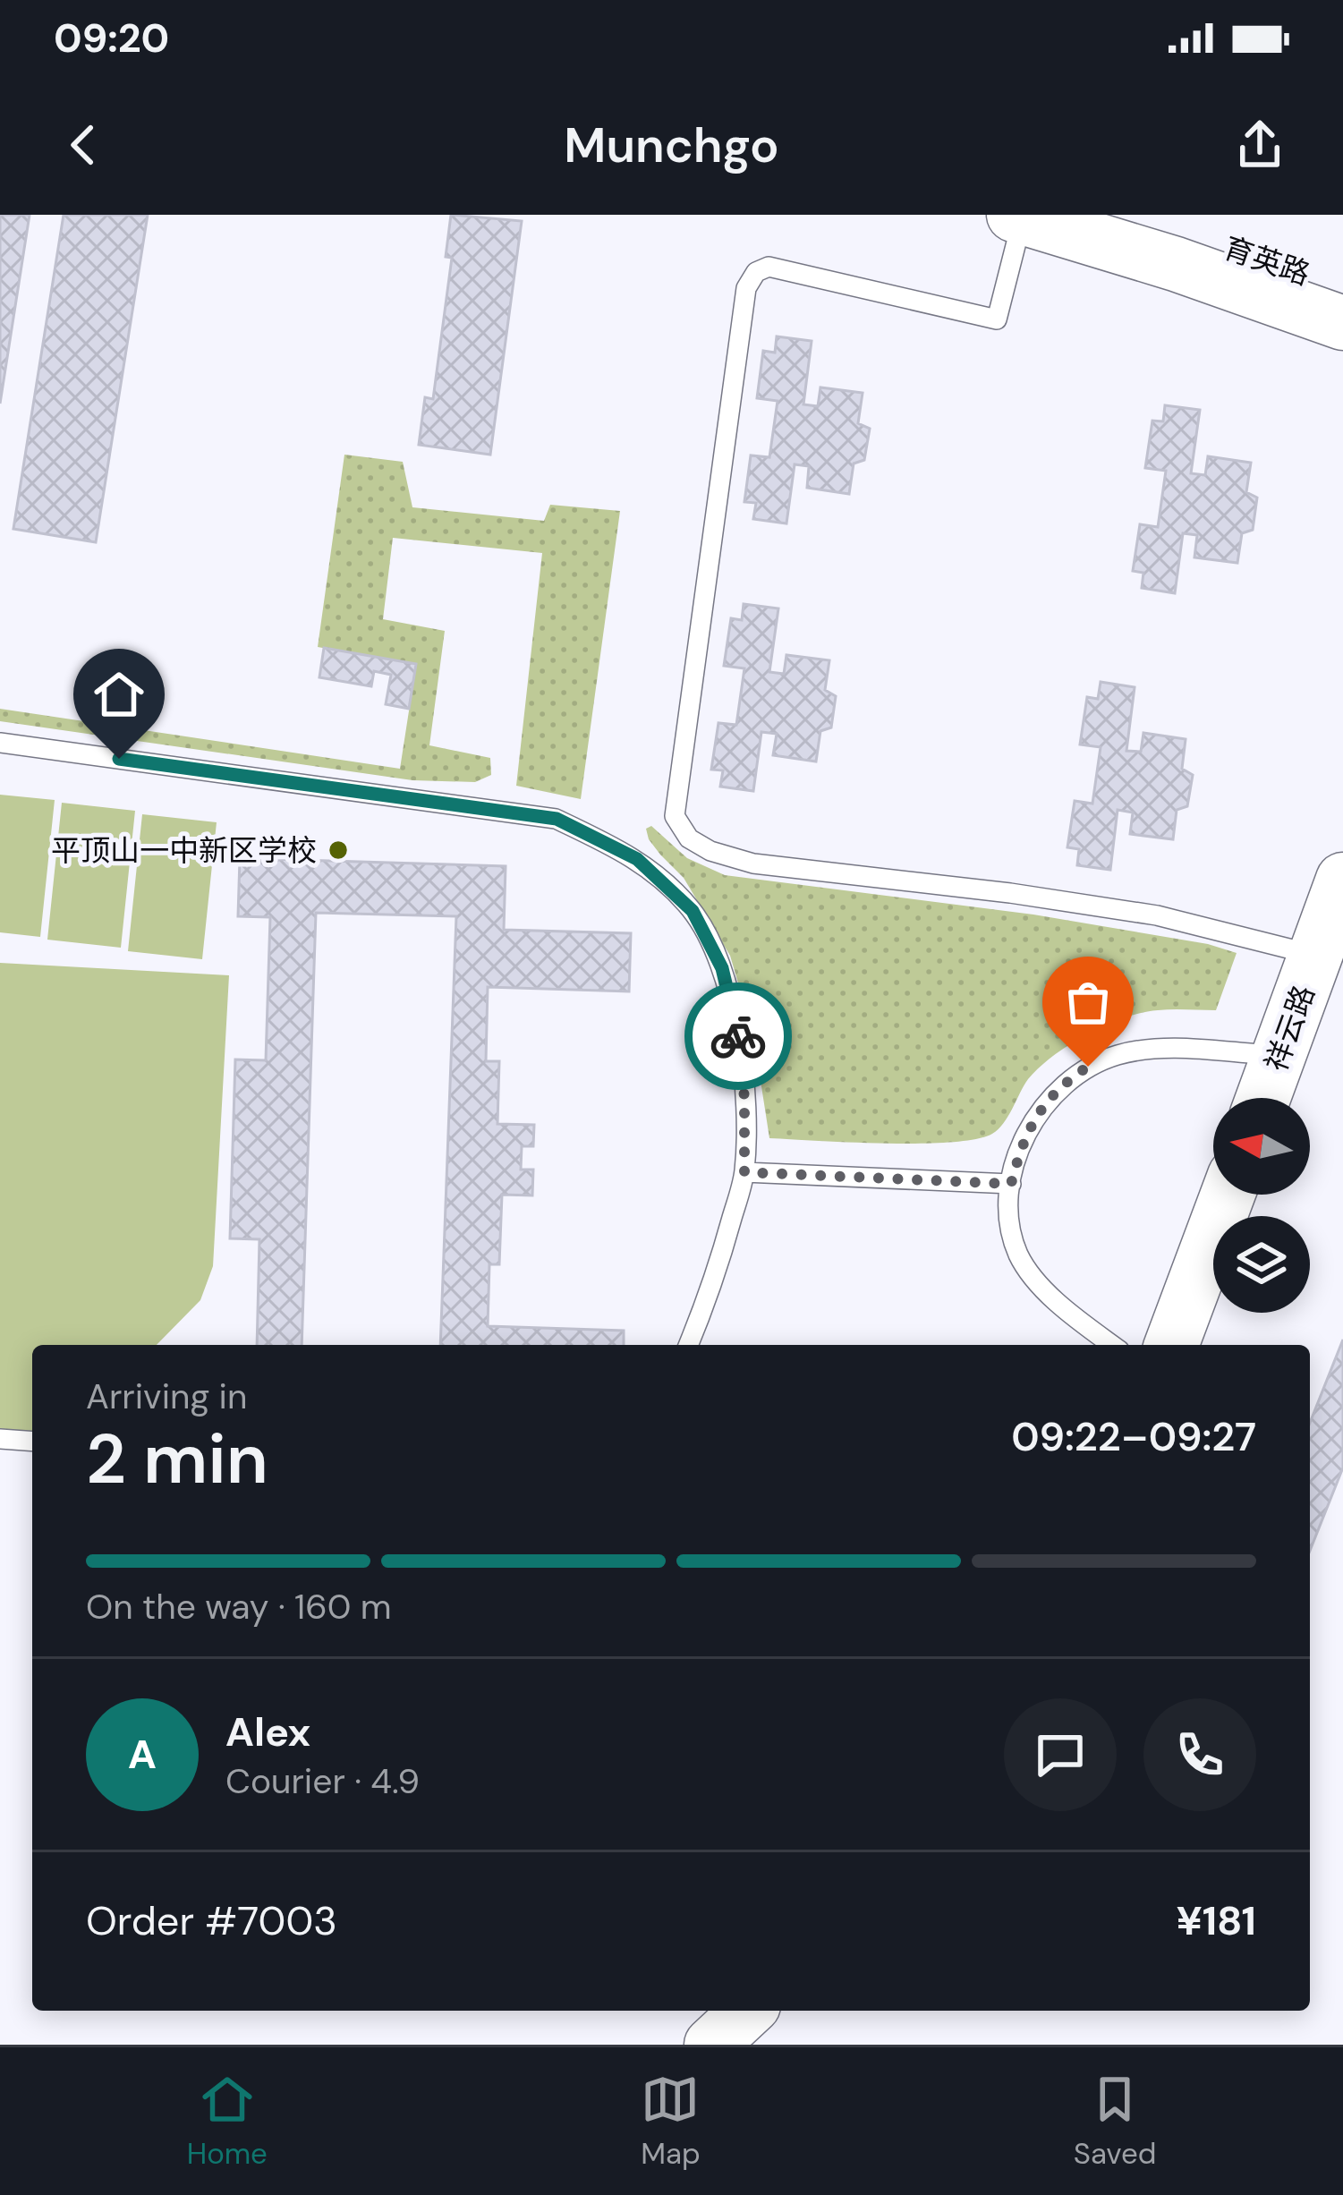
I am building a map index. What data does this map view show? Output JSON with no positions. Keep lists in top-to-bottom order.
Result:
{
  "streets": {
    "street": ["育英路", "祥云路"]
  },
  "places": ["平顶山一中新区学校"],
  "north": "left",
  "page": {
    "status": "09:20",
    "header": "Munchgo",
    "heading": ["2 min", "Arriving in", "09:22–09:27"],
    "panel": [
      "Alex",
      "Courier · 4.9",
      "Order #7003",
      "¥181"
    ],
    "bar": "On the way · 160 m",
    "round": "A",
    "tabs": ["Home", "Map", "Saved"]
  }
}
